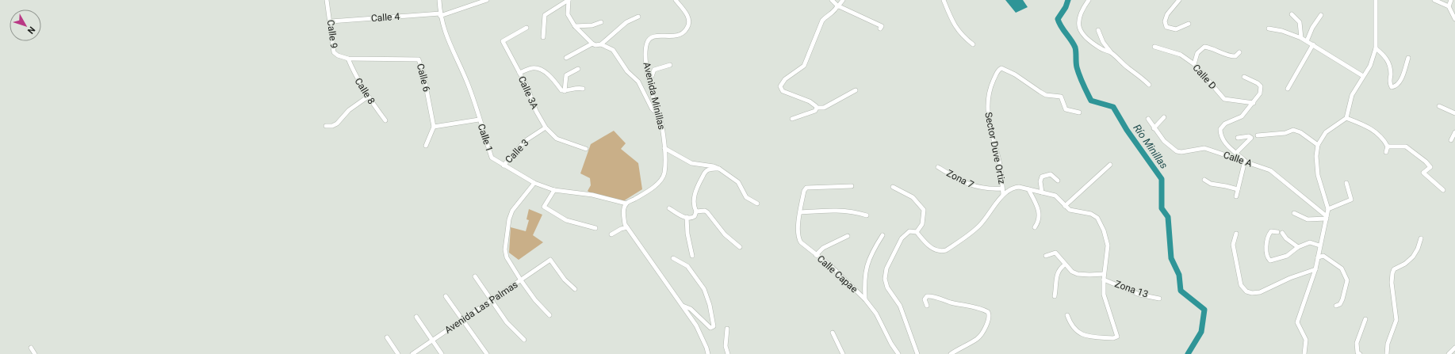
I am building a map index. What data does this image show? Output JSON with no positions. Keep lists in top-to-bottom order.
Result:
{
  "streets": {
    "street": [
      "Calle 4",
      "Calle 9",
      "Calle D",
      "Calle 6",
      "Calle 8",
      "Calle 3A",
      "Avenida Minillas",
      "Calle 1",
      "Sector Duve Ortiz",
      "Calle 3",
      "Calle A",
      "Zona 7",
      "Calle Capae",
      "Zona 13",
      "Avenida Las Palmas"
    ]
  },
  "crossings": [
    ["Calle 4", "Calle 9"],
    ["Calle 4", "Calle 1"],
    ["Calle 9", "Calle 6"],
    ["Calle 9", "Calle 8"],
    ["Calle 6", "Calle 8"],
    ["Calle 3A", "Calle 3"],
    ["Avenida Minillas", "Calle 1"],
    ["Calle 1", "Calle 3"],
    ["Sector Duve Ortiz", "Zona 7"]
  ],
  "water": ["Río Minillas"],
  "north": "bottom right"
}
